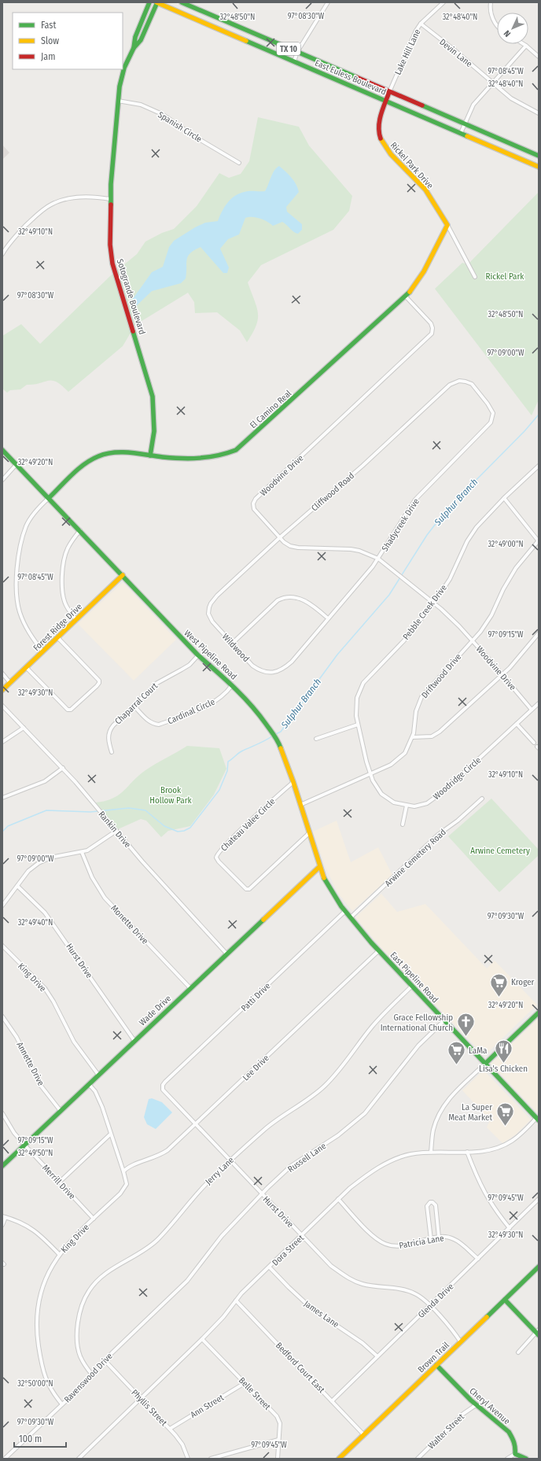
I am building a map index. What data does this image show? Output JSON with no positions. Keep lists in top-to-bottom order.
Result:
{
  "streets": {
    "street": [
      "TX 10",
      "Lake Hill Lane",
      "Devin Lane",
      "East Euless Boulevard",
      "Spanish Circle",
      "Rickel Park Drive",
      "Sotogrande Boulevard",
      "El Camino Real",
      "Woodvine Drive",
      "Cliffwood Road",
      "Shadycreek Drive",
      "Pebble Creek Drive",
      "Forest Ridge Drive",
      "Wildwood",
      "West Pipeline Road",
      "Driftwood Drive",
      "Chaparral Court",
      "Cardinal Circle",
      "Woodridge Circle",
      "Chateau Valee Circle",
      "Rankin Drive",
      "Arwine Cemetery Road",
      "Monette Drive",
      "Hurst Drive",
      "King Drive",
      "East Pipeline Road",
      "Patti Drive",
      "Wade Drive",
      "Annette Drive",
      "Lee Drive",
      "Russell Lane",
      "Jerry Lane",
      "Merrill Drive",
      "Patricia Lane",
      "Dora Street",
      "Glenda Drive",
      "James Lane",
      "Brown Trail",
      "Bedford Court East",
      "Ravenswood Drive",
      "Belle Street",
      "Ann Street",
      "Cheryl Avenue",
      "Phyllis Street",
      "Walter Street"
    ]
  },
  "crossings": [
    ["Lake Hill Lane", "Devin Lane"],
    ["Lake Hill Lane", "East Euless Boulevard"],
    ["Lake Hill Lane", "Rickel Park Drive"],
    ["East Euless Boulevard", "Rickel Park Drive"],
    ["East Euless Boulevard", "Sotogrande Boulevard"],
    ["Spanish Circle", "Sotogrande Boulevard"],
    ["Rickel Park Drive", "El Camino Real"],
    ["Sotogrande Boulevard", "El Camino Real"],
    ["El Camino Real", "Woodvine Drive"],
    ["El Camino Real", "West Pipeline Road"],
    ["Woodvine Drive", "Cliffwood Road"],
    ["Woodvine Drive", "Shadycreek Drive"],
    ["Woodvine Drive", "Pebble Creek Drive"],
    ["Woodvine Drive", "Driftwood Drive"],
    ["Woodvine Drive", "Woodridge Circle"],
    ["Cliffwood Road", "Shadycreek Drive"],
    ["Cliffwood Road", "Wildwood"],
    ["Shadycreek Drive", "Wildwood"],
    ["Pebble Creek Drive", "Driftwood Drive"],
    ["Pebble Creek Drive", "Woodridge Circle"],
    ["Forest Ridge Drive", "West Pipeline Road"],
    ["West Pipeline Road", "Driftwood Drive"],
    ["West Pipeline Road", "Chaparral Court"],
    ["West Pipeline Road", "Cardinal Circle"],
    ["West Pipeline Road", "Chateau Valee Circle"],
    ["West Pipeline Road", "East Pipeline Road"],
    ["West Pipeline Road", "Patti Drive"],
    ["West Pipeline Road", "Wade Drive"],
    ["Driftwood Drive", "Woodridge Circle"],
    ["Chaparral Court", "Cardinal Circle"],
    ["Rankin Drive", "Wade Drive"],
    ["Arwine Cemetery Road", "East Pipeline Road"],
    ["Monette Drive", "Wade Drive"],
    ["Hurst Drive", "Patti Drive"],
    ["Hurst Drive", "Wade Drive"],
    ["Hurst Drive", "Lee Drive"],
    ["Hurst Drive", "Russell Lane"],
    ["Hurst Drive", "Jerry Lane"],
    ["Hurst Drive", "Dora Street"],
    ["Hurst Drive", "Glenda Drive"],
    ["Hurst Drive", "Brown Trail"],
    ["King Drive", "Wade Drive"],
    ["King Drive", "Lee Drive"],
    ["King Drive", "Merrill Drive"],
    ["King Drive", "Ravenswood Drive"],
    ["East Pipeline Road", "Patti Drive"],
    ["East Pipeline Road", "Lee Drive"],
    ["East Pipeline Road", "Russell Lane"],
    ["East Pipeline Road", "Jerry Lane"],
    ["East Pipeline Road", "Dora Street"],
    ["Wade Drive", "Annette Drive"],
    ["Wade Drive", "Merrill Drive"],
    ["Russell Lane", "Ravenswood Drive"],
    ["Jerry Lane", "Ravenswood Drive"],
    ["Patricia Lane", "Dora Street"],
    ["Patricia Lane", "Glenda Drive"],
    ["Dora Street", "James Lane"],
    ["Dora Street", "Bedford Court East"],
    ["Dora Street", "Belle Street"],
    ["Dora Street", "Phyllis Street"],
    ["Glenda Drive", "James Lane"],
    ["Glenda Drive", "Bedford Court East"],
    ["Brown Trail", "Bedford Court East"],
    ["Brown Trail", "Cheryl Avenue"],
    ["Ravenswood Drive", "Phyllis Street"],
    ["Belle Street", "Ann Street"],
    ["Ann Street", "Phyllis Street"],
    ["Cheryl Avenue", "Walter Street"]
  ],
  "water": ["Sulphur Branch"],
  "parks": ["Rickel Park", "Brook Hollow Park", "Arwine Cemetery"],
  "places": {
    "supermarket": ["Kroger", "LaMa", "La Super Meat Market"],
    "church": ["Grace Fellowship International Church"],
    "restaurant": ["Lisa's Chicken"]
  },
  "legend": ["Fast", "Slow", "Jam"],
  "scale_bar": "100 m",
  "north": "bottom left",
  "coordinates": [
    "97°08'30\"W",
    "32°48'50\"N",
    "32°48'40\"N",
    "97°08'45\"W",
    "32°49'10\"N",
    "97°09'00\"W",
    "32°49'20\"N",
    "32°49'00\"N",
    "97°09'15\"W",
    "32°49'30\"N",
    "97°09'30\"W",
    "32°49'40\"N",
    "32°49'50\"N",
    "97°09'45\"W",
    "32°50'00\"N"
  ]
}
